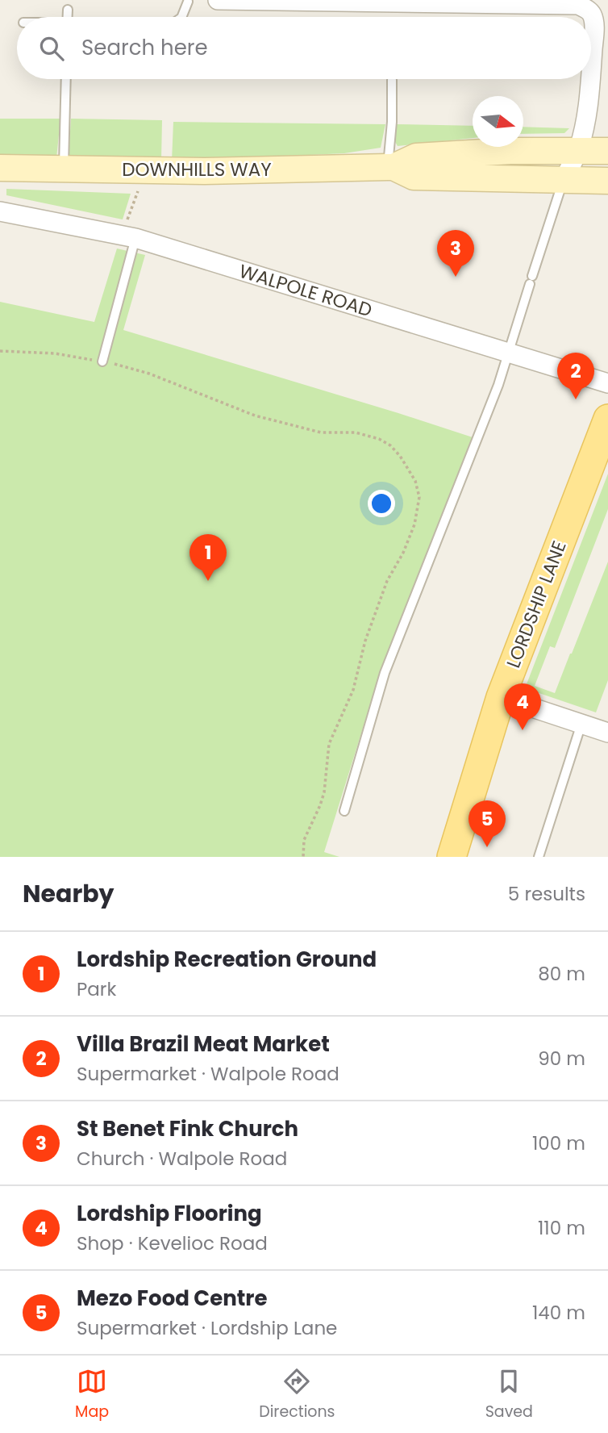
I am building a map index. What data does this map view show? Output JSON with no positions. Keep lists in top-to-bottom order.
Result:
{
  "streets": {
    "main road": ["DOWNHILLS WAY", "LORDSHIP LANE"],
    "street": ["WALPOLE ROAD"]
  },
  "north": "right",
  "page": {
    "search": "Search here",
    "pins": [
      "3",
      "2",
      "1",
      "4",
      "5"
    ],
    "heading": ["Nearby", "5 results"],
    "list": [
      {
        "mark": "1",
        "name": "Lordship Recreation Ground",
        "note": "Park",
        "value": "80 m"
      },
      {
        "mark": "2",
        "name": "Villa Brazil Meat Market",
        "note": "Supermarket · Walpole Road",
        "value": "90 m"
      },
      {
        "mark": "3",
        "name": "St Benet Fink Church",
        "note": "Church · Walpole Road",
        "value": "100 m"
      },
      {
        "mark": "4",
        "name": "Lordship Flooring",
        "note": "Shop · Kevelioc Road",
        "value": "110 m"
      },
      {
        "mark": "5",
        "name": "Mezo Food Centre",
        "note": "Supermarket · Lordship Lane",
        "value": "140 m"
      }
    ],
    "nav": ["Map", "Directions", "Saved"]
  }
}
